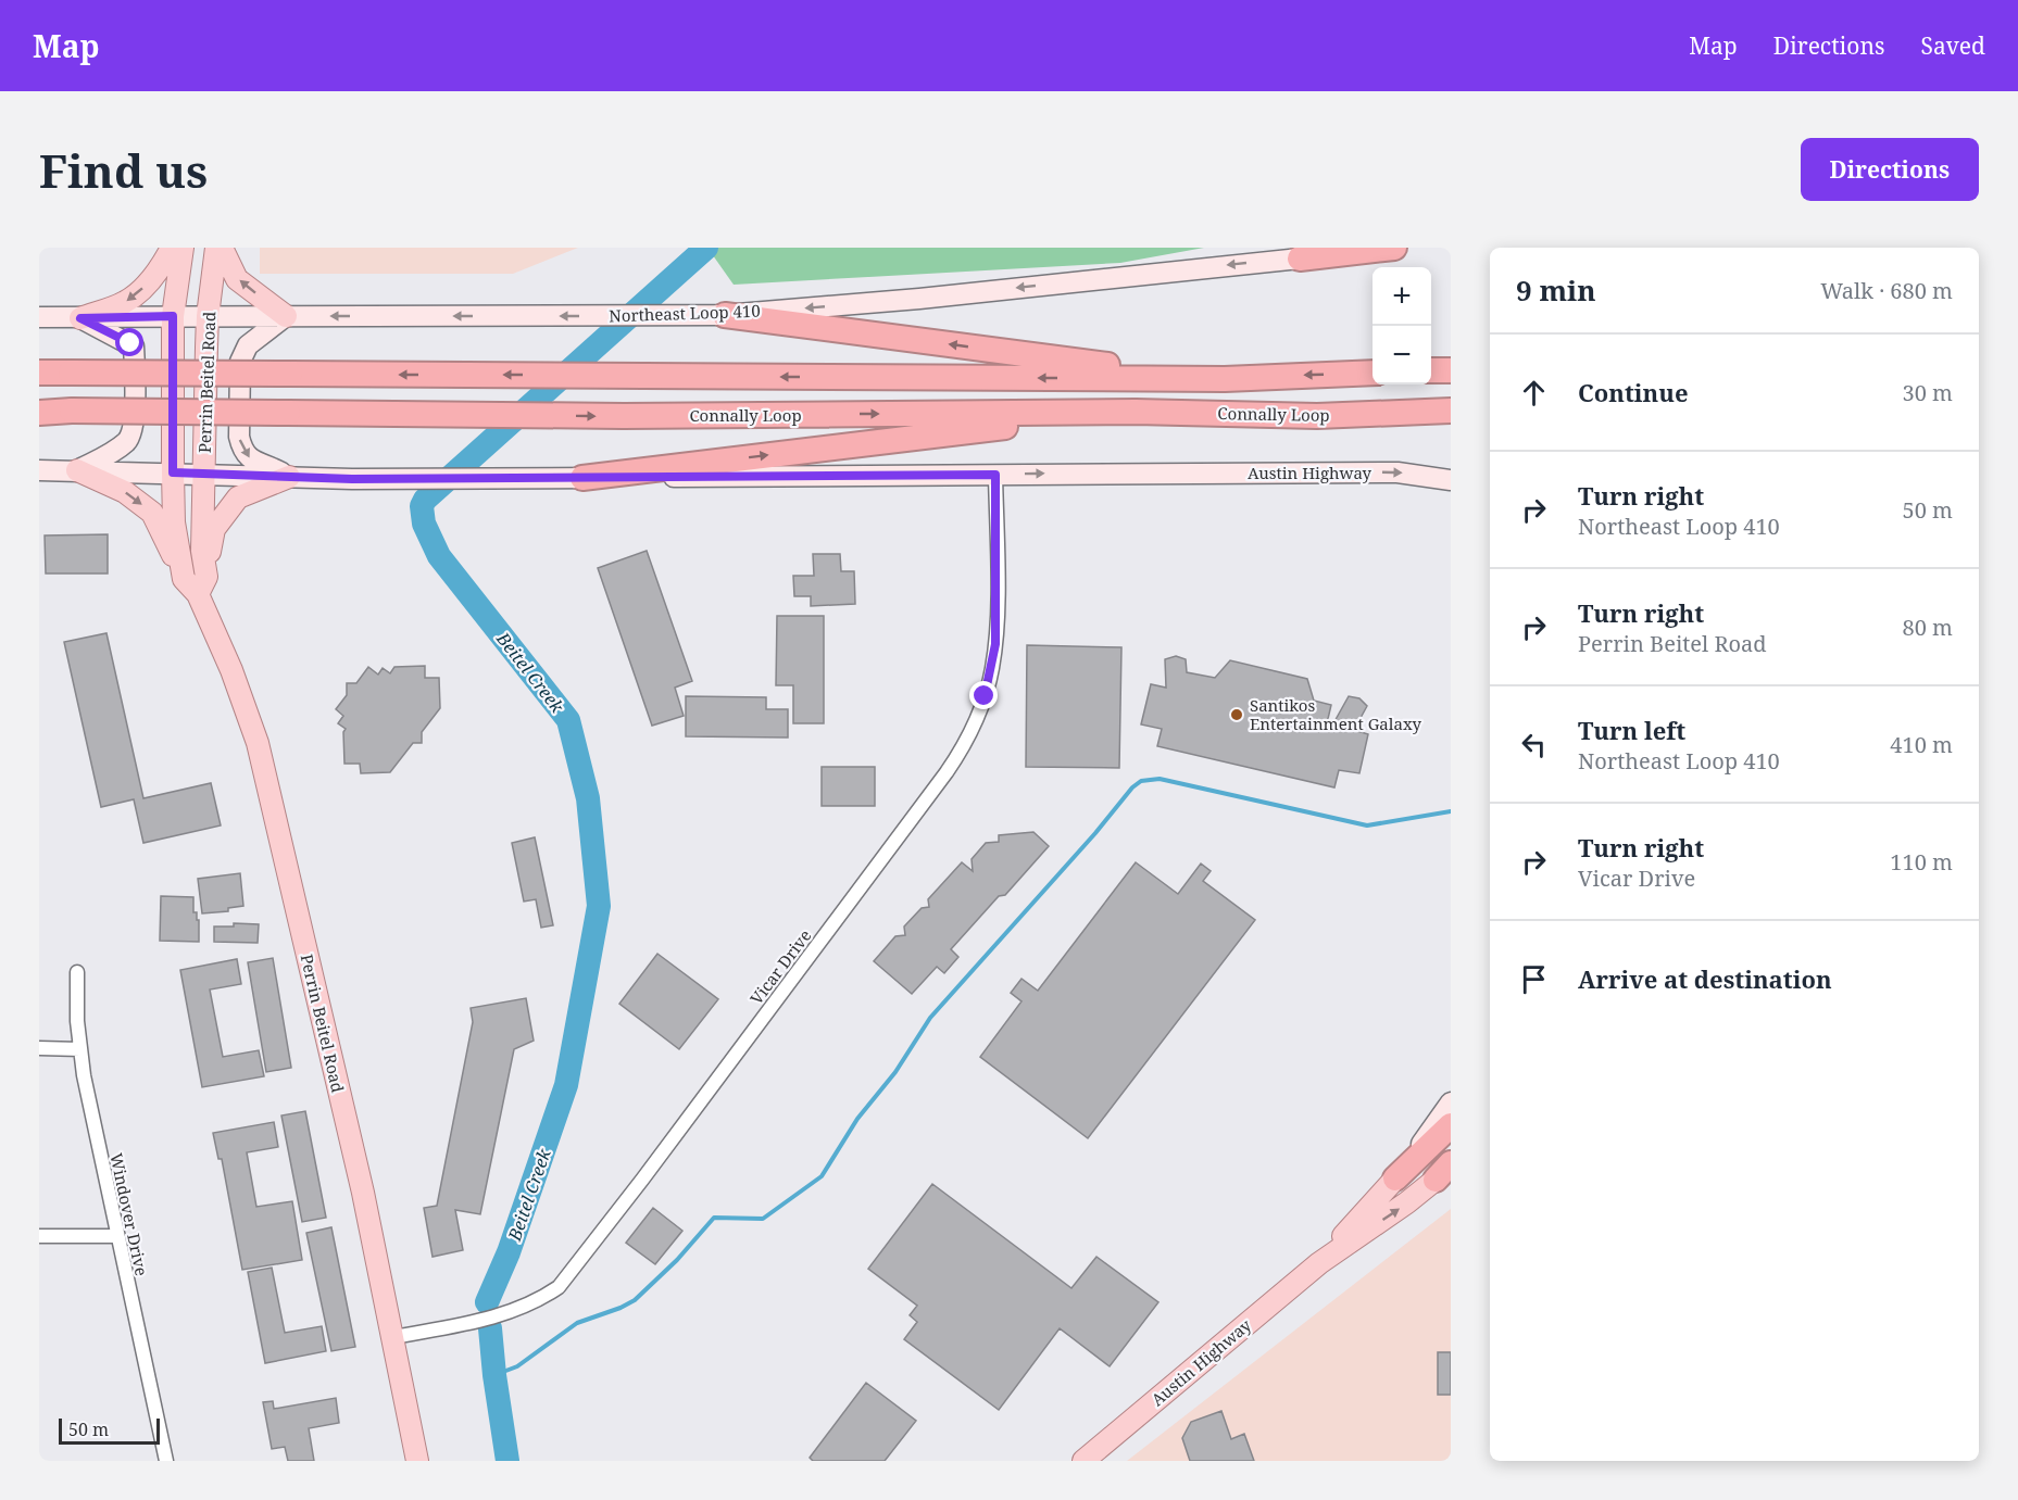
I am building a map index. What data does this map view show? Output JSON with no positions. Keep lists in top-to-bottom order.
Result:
{
  "streets": {
    "highway": ["Connally Loop"],
    "main road": ["Northeast Loop 410", "Perrin Beitel Road", "Austin Highway"],
    "street": ["Vicar Drive", "Windover Drive"]
  },
  "crossings": [
    ["Northeast Loop 410", "Perrin Beitel Road"],
    ["Perrin Beitel Road", "Vicar Drive"],
    ["Austin Highway", "Vicar Drive"]
  ],
  "one_way": ["Austin Highway"],
  "water": ["Beitel Creek"],
  "places": ["Santikos Entertainment Galaxy"],
  "scale_bar": "50 m",
  "page": {
    "header": "Map",
    "nav": ["Map", "Directions", "Saved"],
    "buttons": "Directions",
    "title": "Find us",
    "heading": ["9 min", "Walk · 680 m"],
    "map_buttons": ["+", "−"],
    "list": [
      ["Continue", "30 m"],
      ["Turn right", "Northeast Loop 410", "50 m"],
      ["Turn right", "Perrin Beitel Road", "80 m"],
      ["Turn left", "Northeast Loop 410", "410 m"],
      ["Turn right", "Vicar Drive", "110 m"],
      "Arrive at destination"
    ],
    "scale": "50 m"
  }
}
